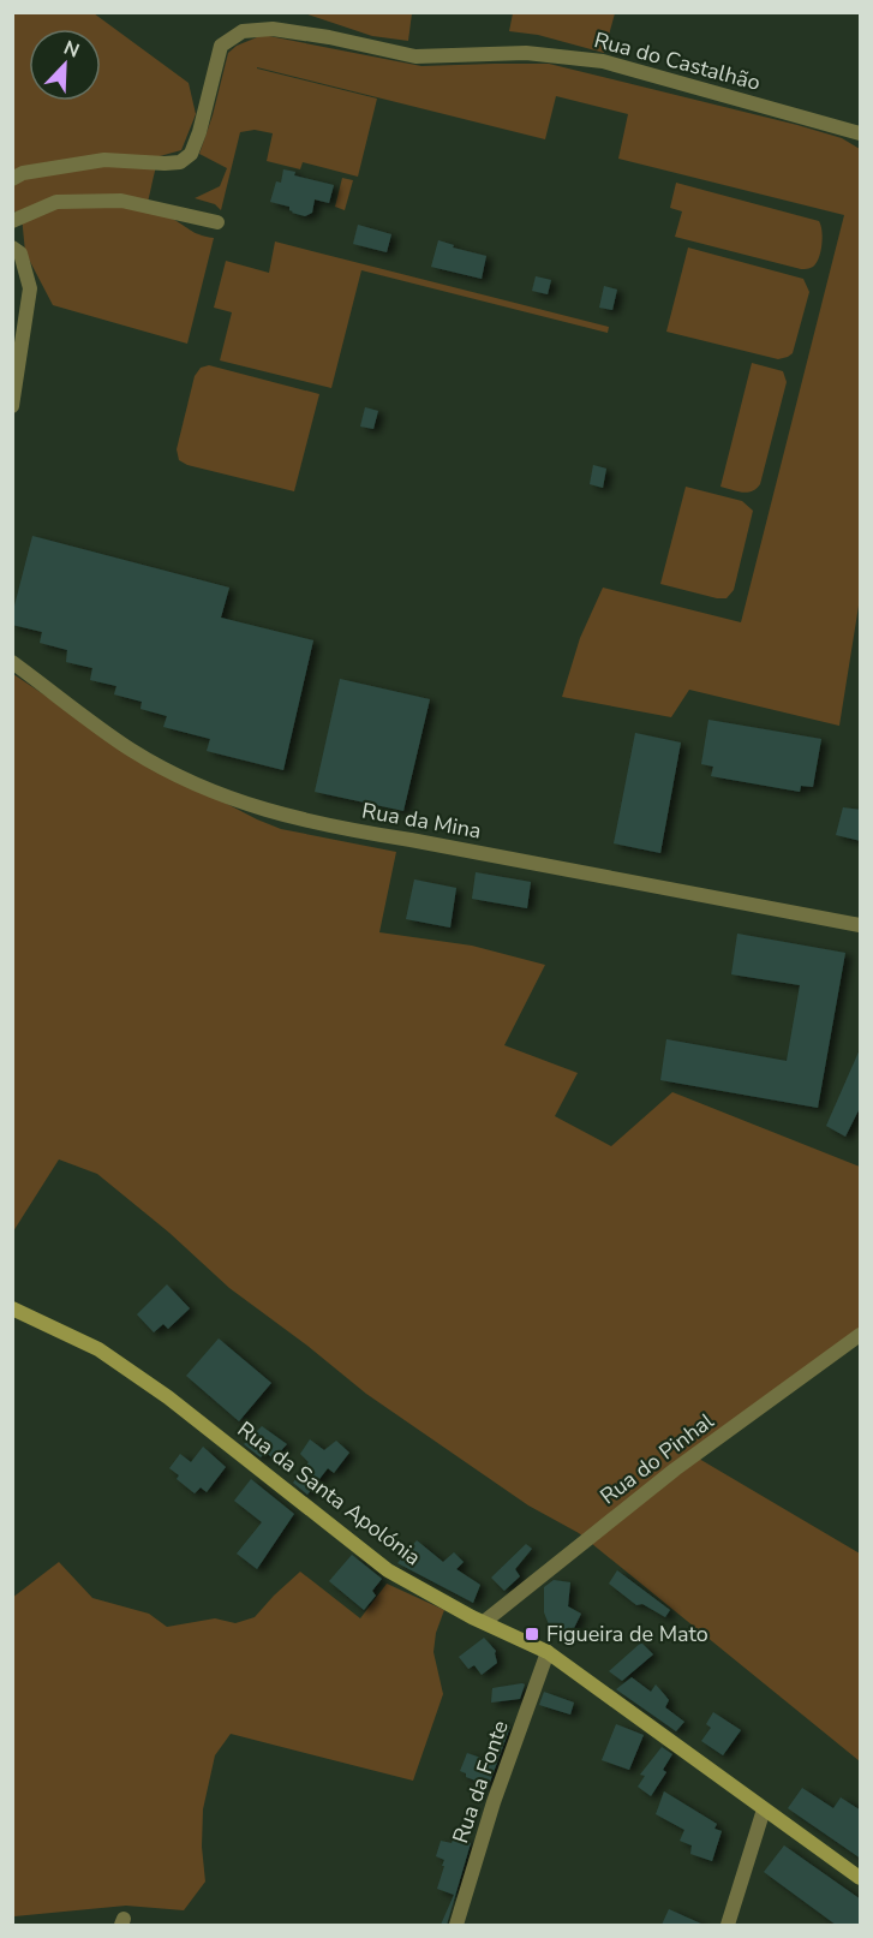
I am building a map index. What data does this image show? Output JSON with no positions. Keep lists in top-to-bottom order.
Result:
{
  "streets": {
    "street": [
      "Rua do Castalhão",
      "Rua da Mina",
      "Rua do Pinhal",
      "Rua da Santa Apolónia",
      "Rua da Fonte"
    ]
  },
  "crossings": [
    ["Rua do Pinhal", "Rua da Santa Apolónia"],
    ["Rua da Santa Apolónia", "Rua da Fonte"]
  ],
  "places": {
    "transit": ["Figueira de Mato"]
  },
  "north": "top right"
}
